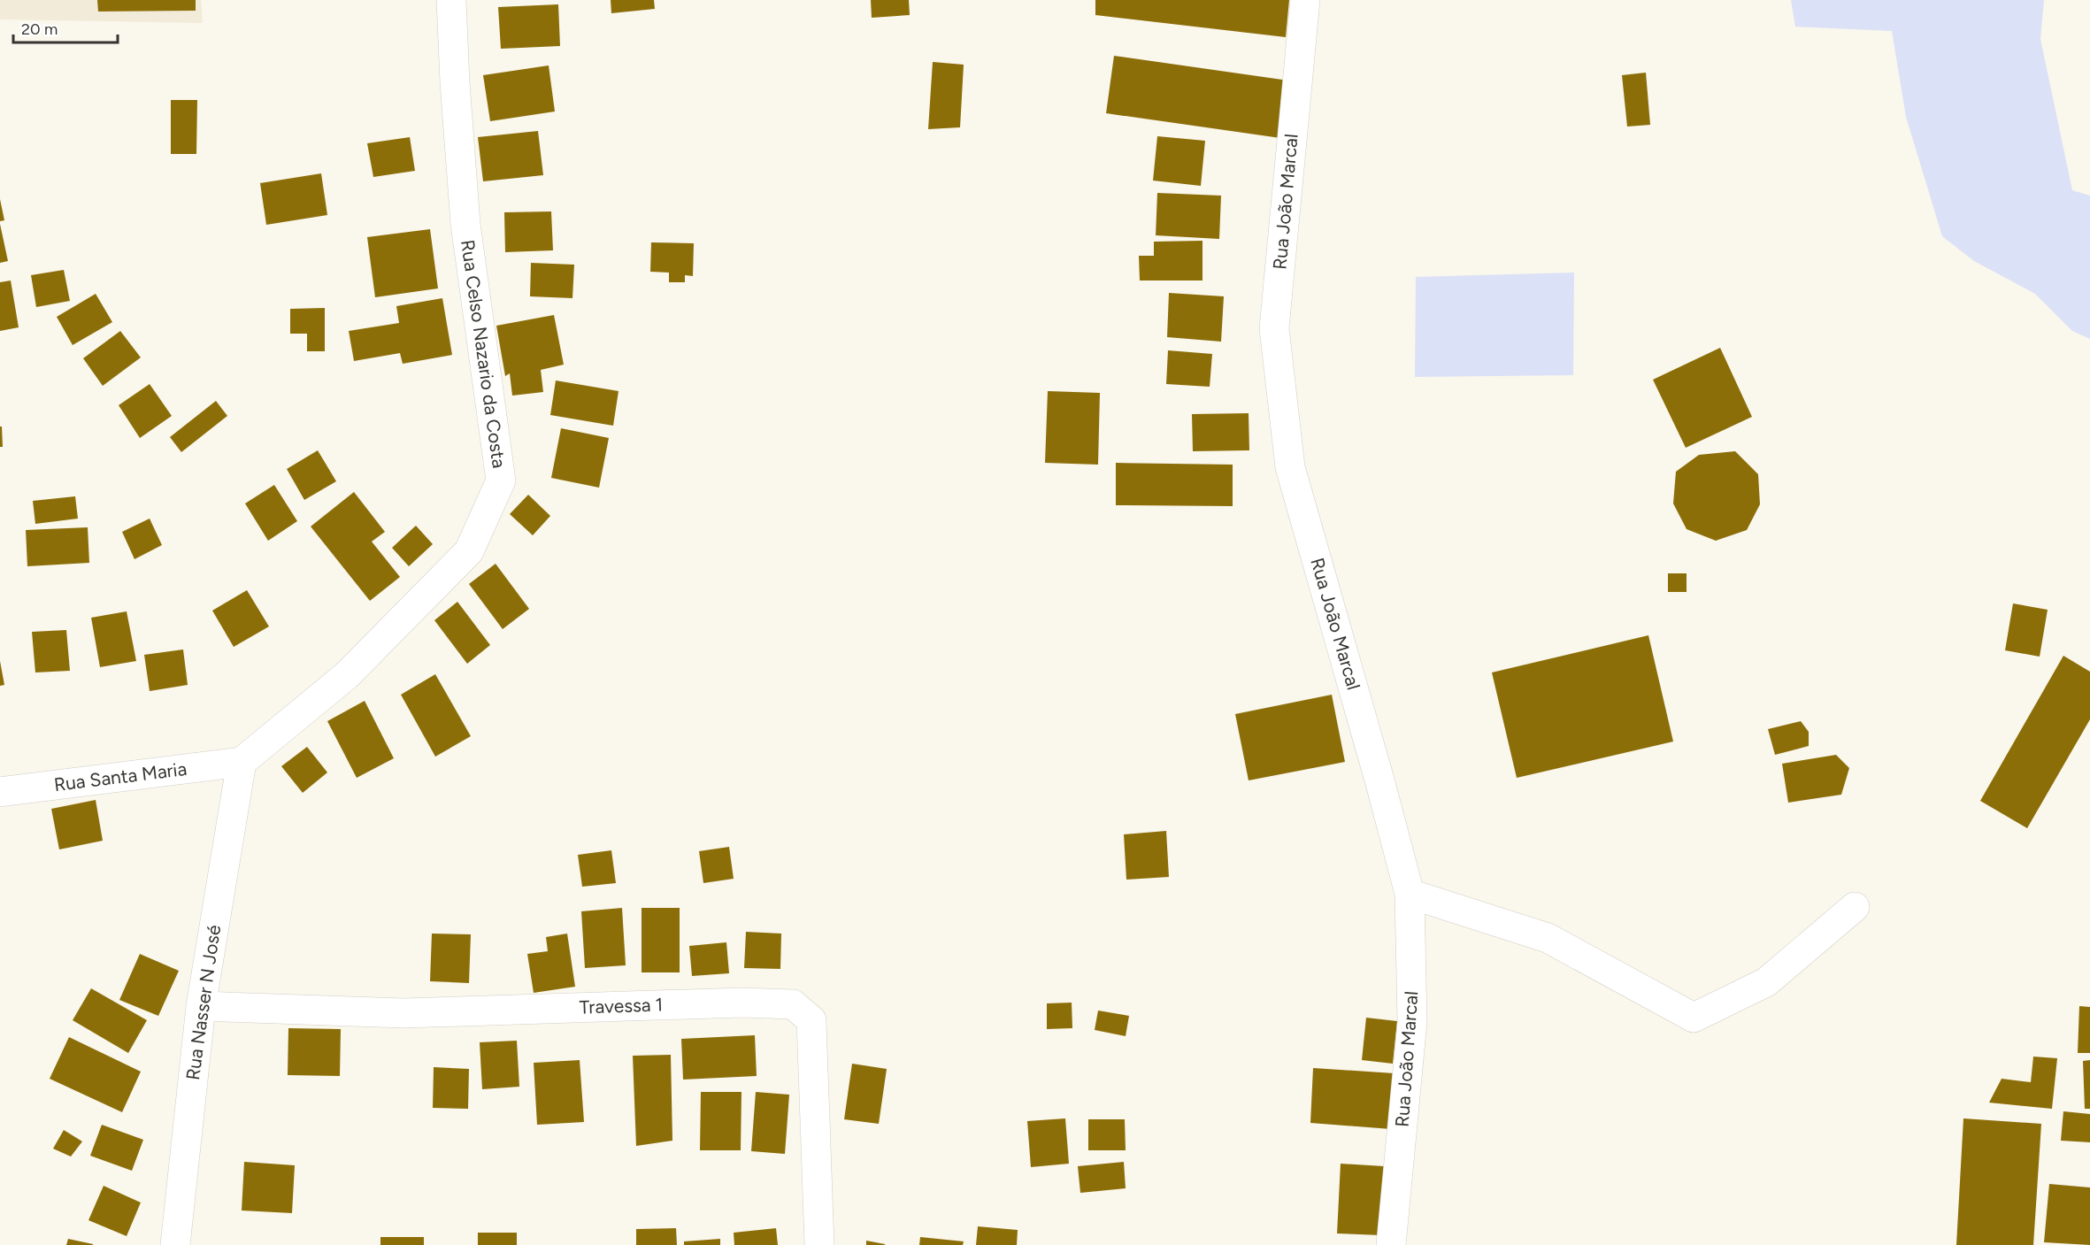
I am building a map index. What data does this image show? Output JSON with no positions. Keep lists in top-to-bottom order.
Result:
{
  "streets": {
    "street": [
      "Rua João Marcal",
      "Rua Celso Nazario da Costa",
      "Rua Santa Maria",
      "Rua Nasser N José",
      "Travessa 1"
    ]
  },
  "crossings": [
    ["Rua Celso Nazario da Costa", "Rua Santa Maria"],
    ["Rua Celso Nazario da Costa", "Rua Nasser N José"],
    ["Rua Santa Maria", "Rua Nasser N José"],
    ["Rua Nasser N José", "Travessa 1"]
  ],
  "scale_bar": "20 m"
}
